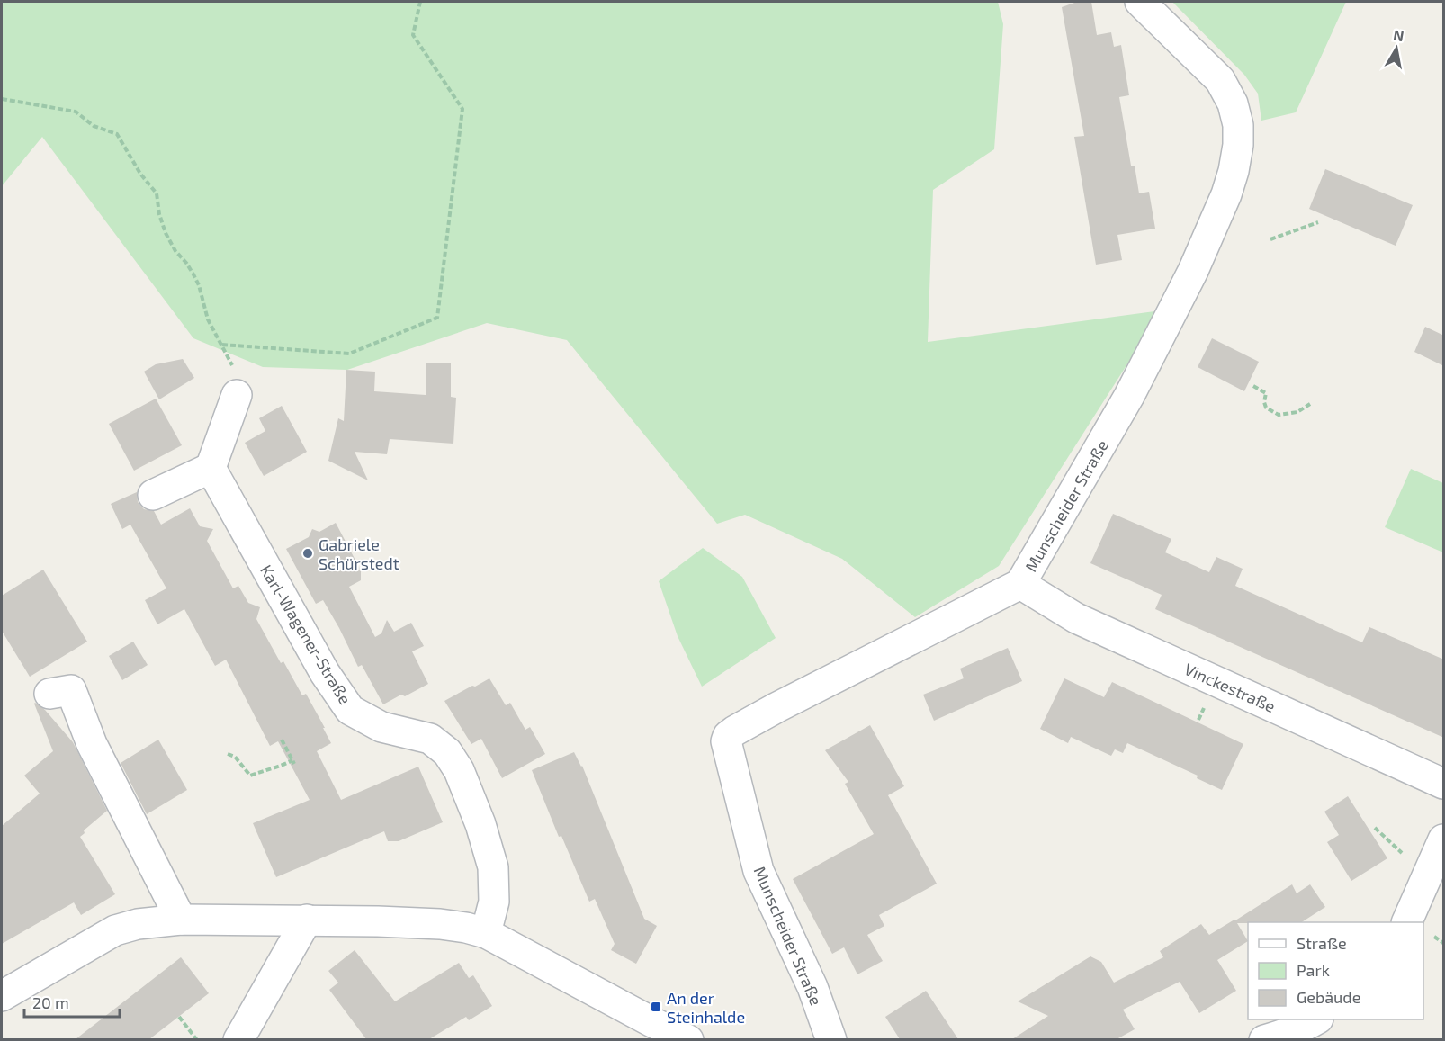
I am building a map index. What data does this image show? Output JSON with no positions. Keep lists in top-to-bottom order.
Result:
{
  "streets": {
    "street": ["Munscheider Straße", "Karl-Wagener-Straße", "Vinckestraße"]
  },
  "crossings": [
    ["Munscheider Straße", "Vinckestraße"]
  ],
  "places": {
    "other": ["Gabriele Schürstedt"],
    "transit": ["An der Steinhalde"]
  },
  "legend": ["Straße", "Park", "Gebäude"],
  "scale_bar": "20 m",
  "north": "top"
}
